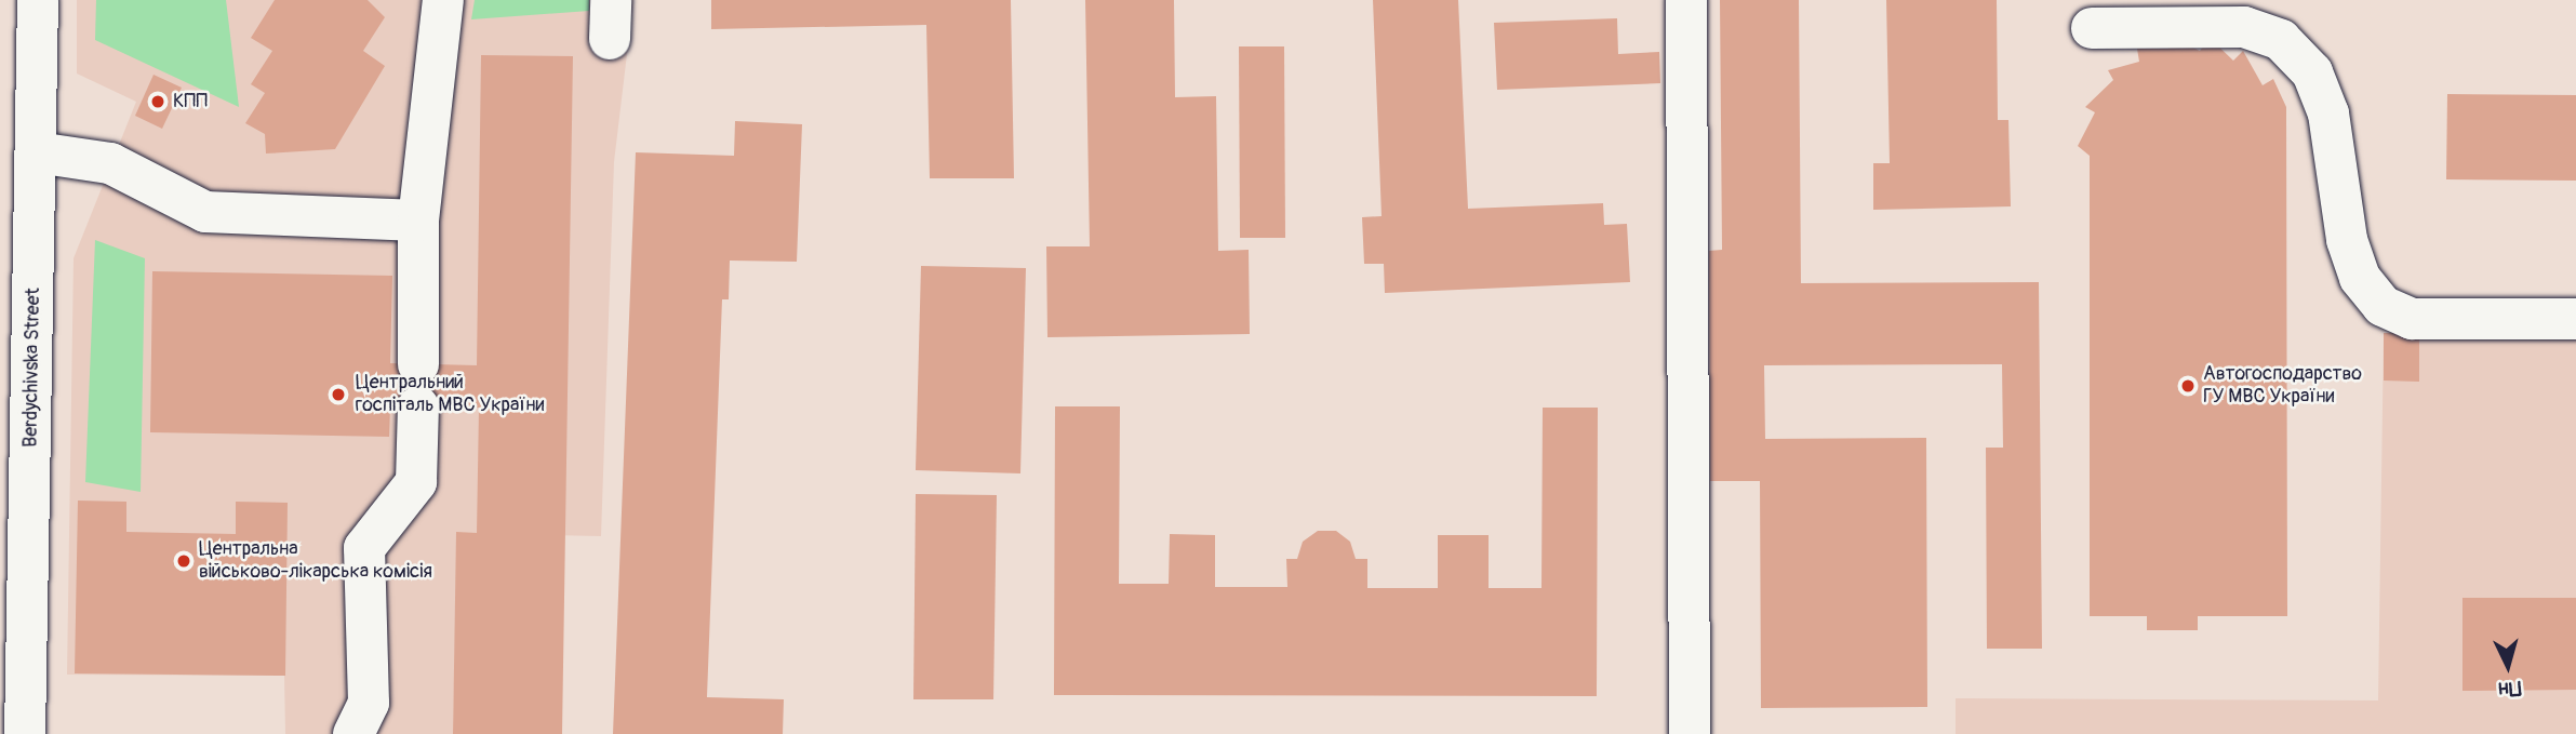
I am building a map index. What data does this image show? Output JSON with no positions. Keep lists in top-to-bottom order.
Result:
{
  "streets": {
    "street": ["Berdychivska Street"]
  },
  "places": [
    "КПП",
    "Автогосподарство ГУ МВС України",
    "Центральний госпіталь МВС України",
    "Центральна військово-лікарська комісія"
  ],
  "north": "bottom"
}
